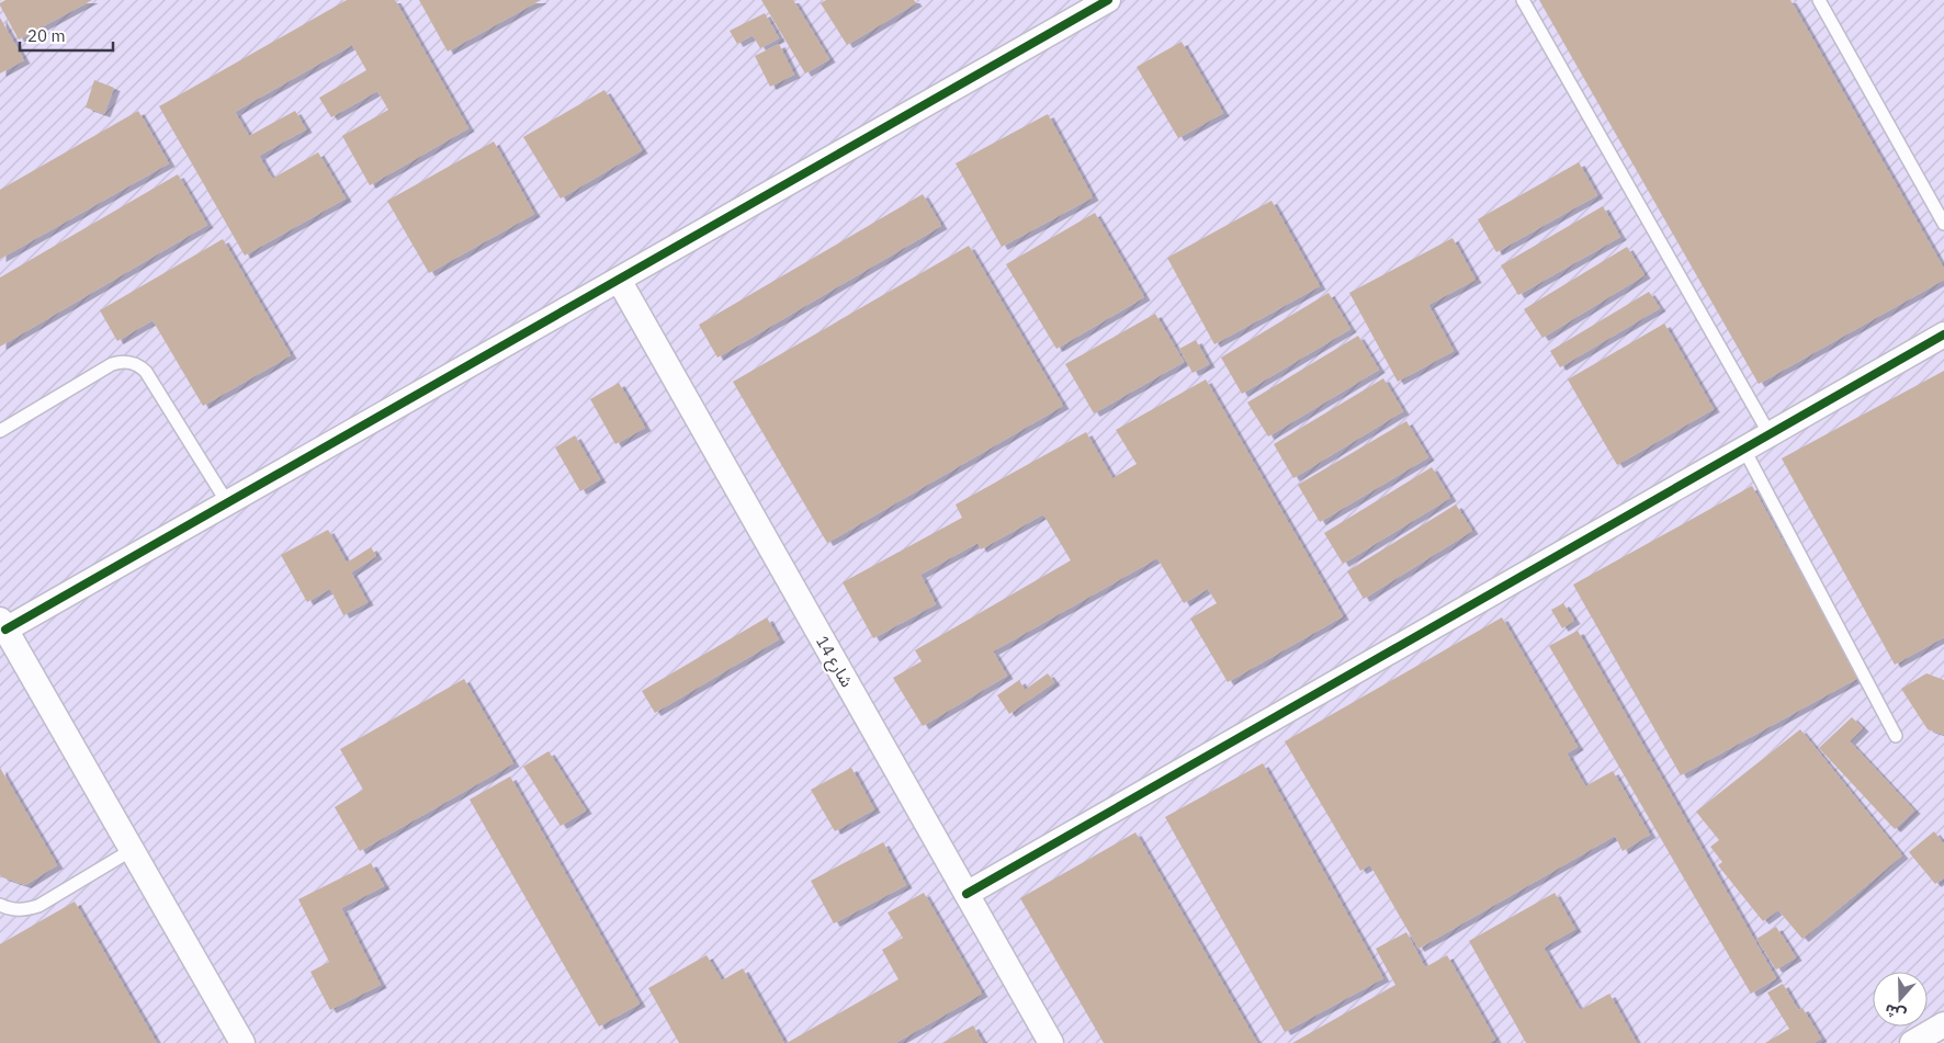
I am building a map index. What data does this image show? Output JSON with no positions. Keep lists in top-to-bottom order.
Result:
{
  "streets": {
    "street": ["شارع 14"]
  },
  "scale_bar": "20 m",
  "north": "bottom"
}
